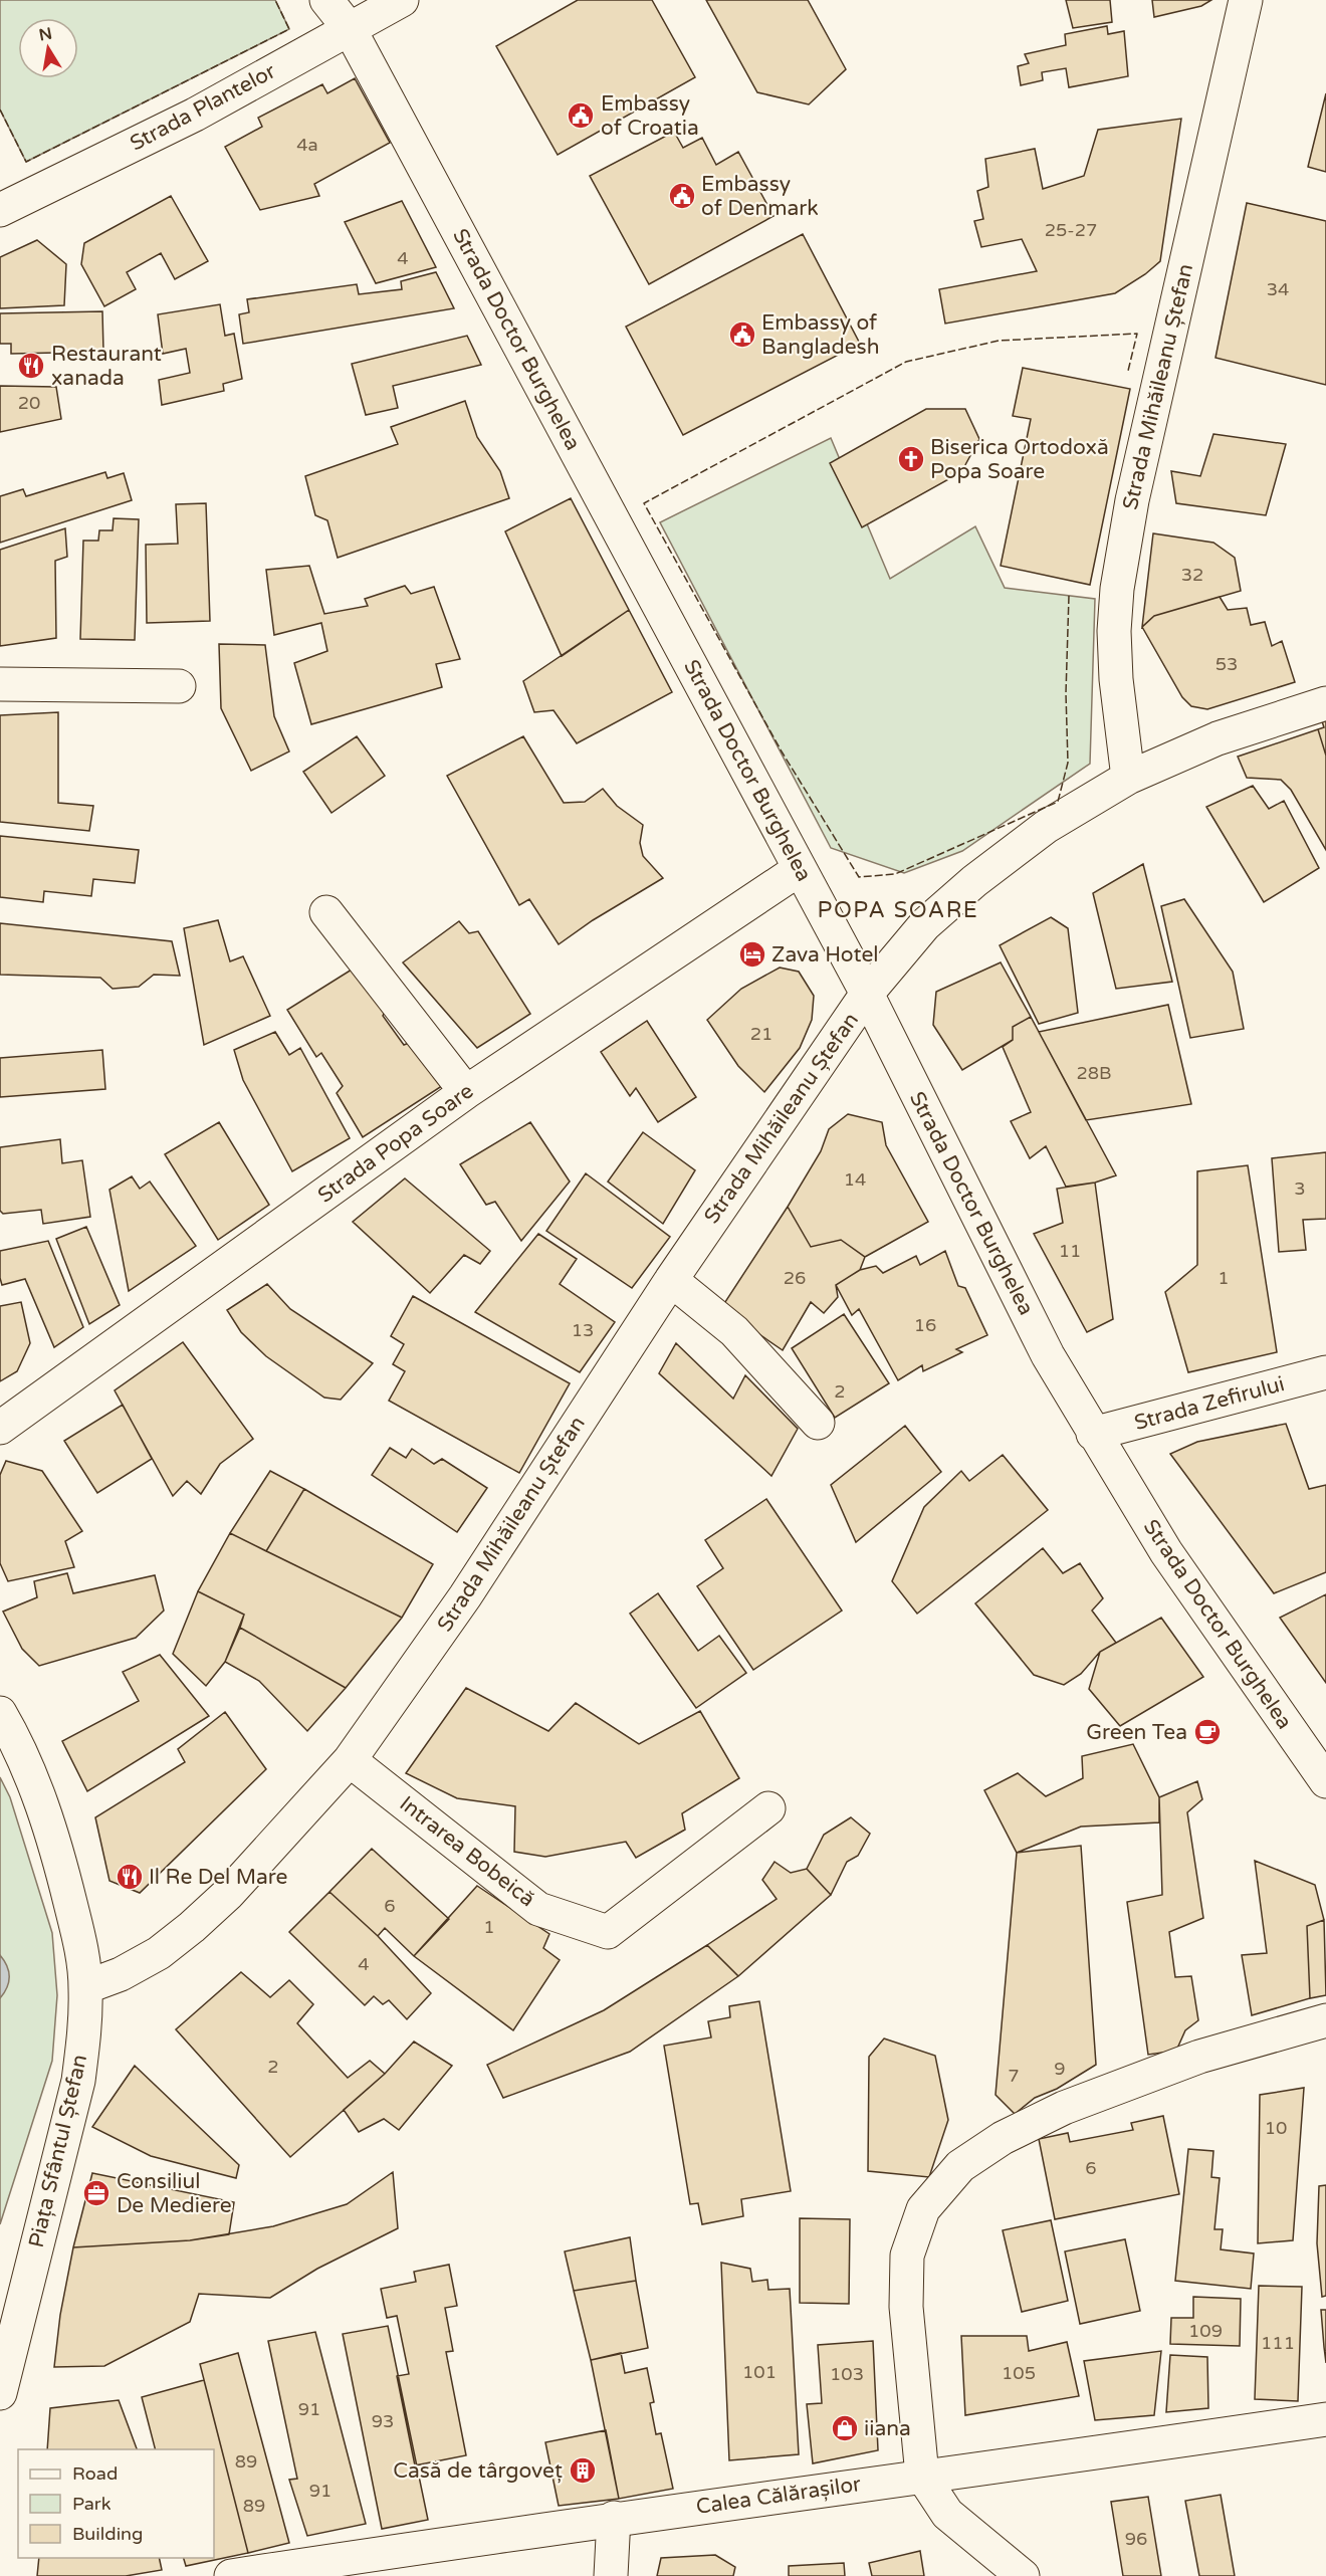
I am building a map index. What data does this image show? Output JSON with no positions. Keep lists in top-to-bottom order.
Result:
{
  "streets": {
    "street": [
      "Strada Plantelor",
      "Strada Doctor Burghelea",
      "Strada Mihăileanu Ștefan",
      "Strada Popa Soare",
      "Strada Zefirului",
      "Intrarea Bobeică",
      "Piața Sfântul Ștefan",
      "Calea Călărașilor"
    ]
  },
  "crossings": [
    ["Strada Plantelor", "Strada Doctor Burghelea"],
    ["Strada Doctor Burghelea", "Strada Mihăileanu Ștefan"],
    ["Strada Doctor Burghelea", "Strada Popa Soare"],
    ["Strada Doctor Burghelea", "Strada Zefirului"],
    ["Strada Mihăileanu Ștefan", "Intrarea Bobeică"],
    ["Strada Mihăileanu Ștefan", "Piața Sfântul Ștefan"]
  ],
  "districts": ["POPA SOARE"],
  "places": {
    "public building": ["Embassy of Croatia", "Embassy of Denmark", "Embassy of Bangladesh"],
    "restaurant": ["Restaurant xanada", "Il Re Del Mare"],
    "church": ["Biserica Ortodoxă Popa Soare"],
    "hotel": ["Zava Hotel"],
    "cafe": ["Green Tea"],
    "office": ["Consiliul De Mediere"],
    "shop": ["iiana"],
    "building": ["Casă de târgoveț"]
  },
  "house_numbers": [
    "4a",
    "25-27",
    "4",
    "34",
    "20",
    "32",
    "53",
    "21",
    "28B",
    "14",
    "3",
    "11",
    "26",
    "1",
    "16",
    "13",
    "2",
    "6",
    "1",
    "4",
    "2",
    "9",
    "7",
    "10",
    "6",
    "109",
    "111",
    "101",
    "105",
    "103",
    "91",
    "93",
    "89",
    "91",
    "89",
    "96"
  ],
  "legend": ["Road", "Park", "Building"],
  "north": "top"
}
